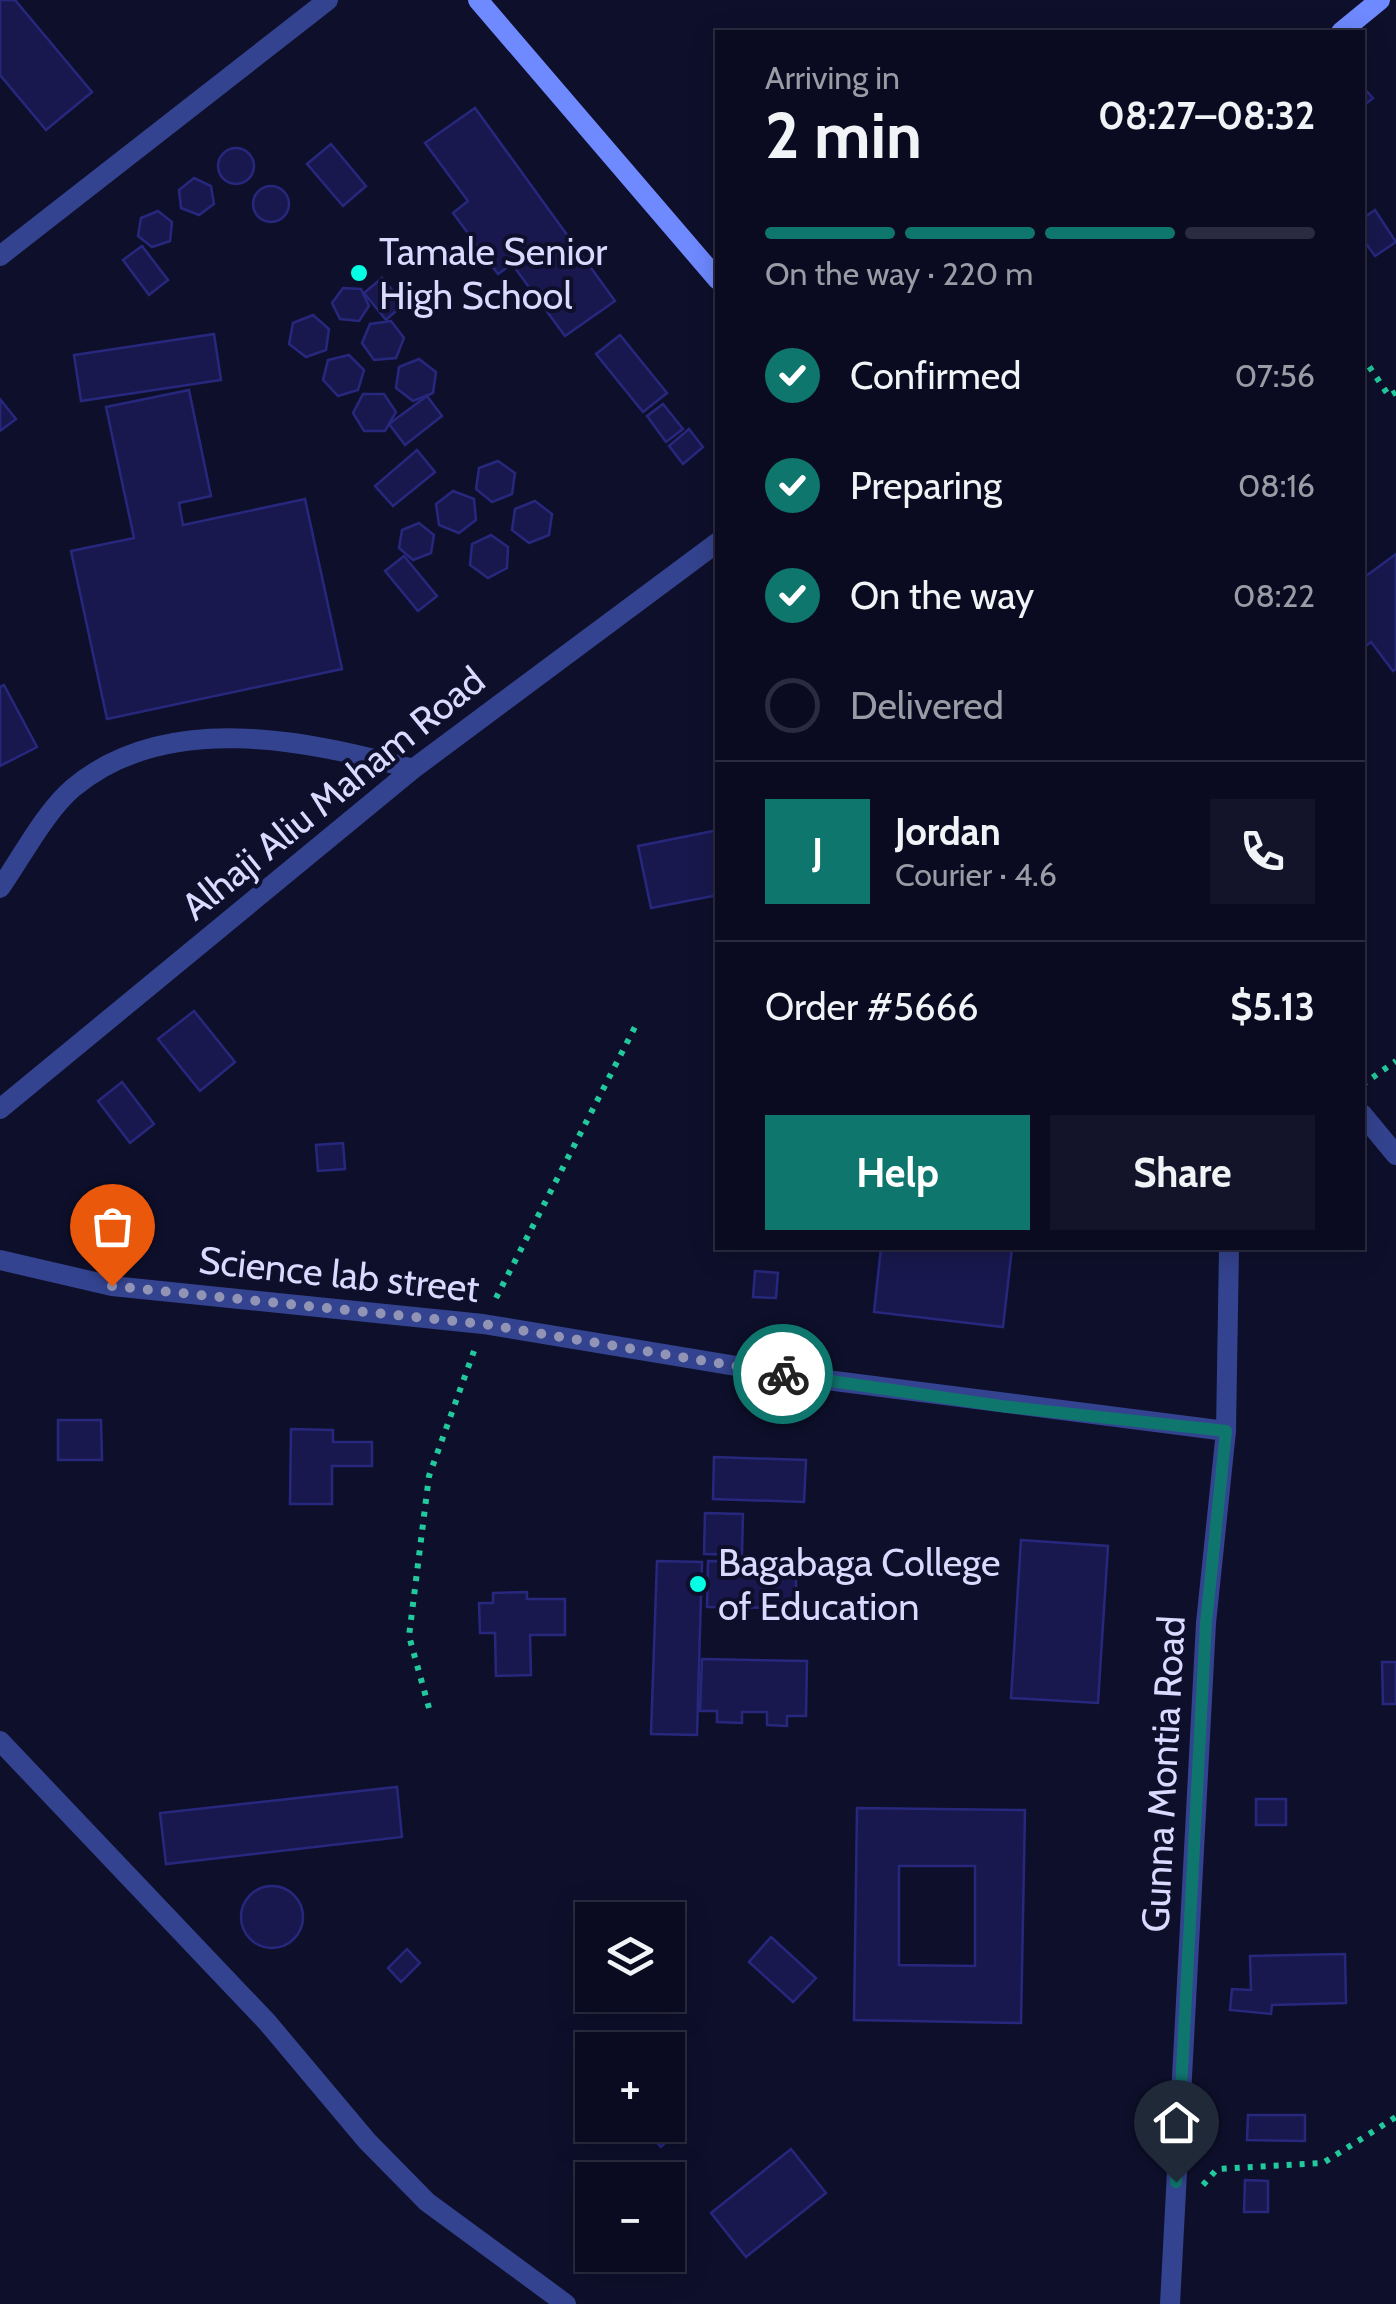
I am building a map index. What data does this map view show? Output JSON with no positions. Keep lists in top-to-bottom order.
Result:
{
  "streets": {
    "street": ["Alhaji Aliu Maham Road", "Science lab street", "Gunna Montia Road"]
  },
  "crossings": [
    ["Science lab street", "Gunna Montia Road"]
  ],
  "places": ["Tamale Senior High School", "Bagabaga College of Education"],
  "page": {
    "heading": ["2 min", "Arriving in", "08:27–08:32"],
    "panel": [
      "Jordan",
      "Courier · 4.6",
      "Order #5666",
      "$5.13"
    ],
    "bar": "On the way · 220 m",
    "list": [
      ["Confirmed", "07:56"],
      ["Preparing", "08:16"],
      ["On the way", "08:22"],
      "Delivered"
    ],
    "round": "J",
    "buttons": ["Help", "Share"],
    "map_buttons": ["+", "−"]
  }
}
